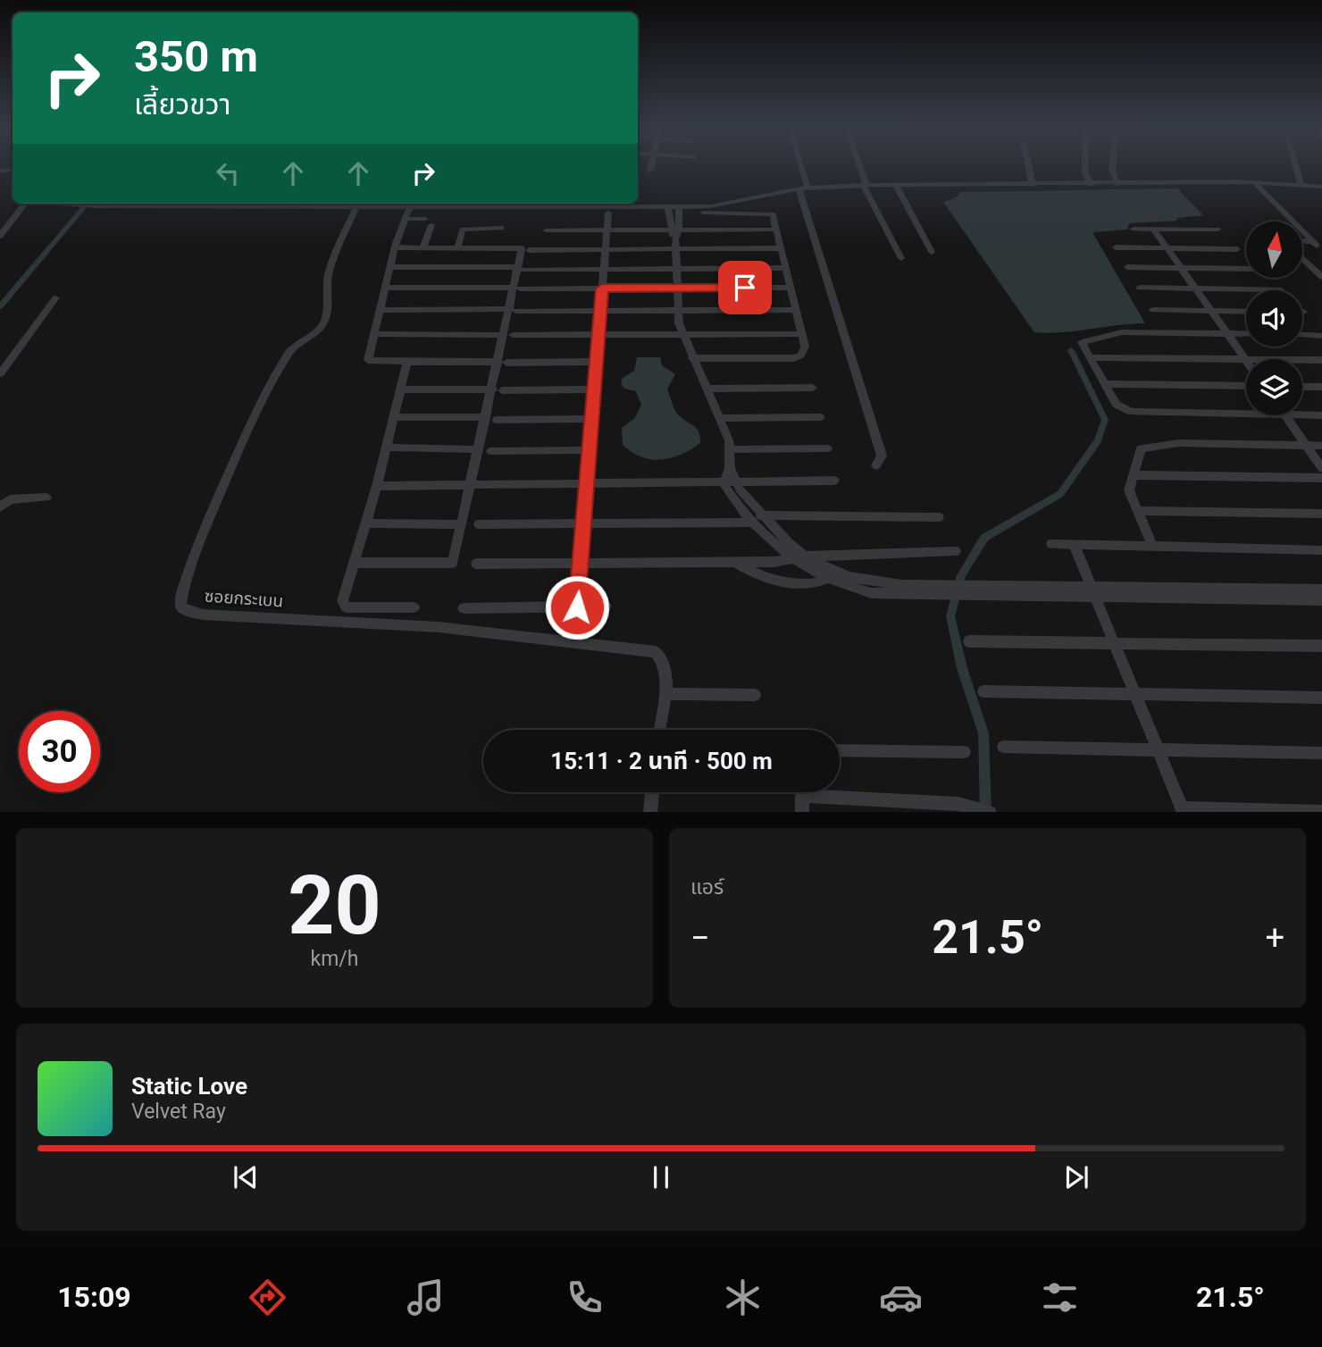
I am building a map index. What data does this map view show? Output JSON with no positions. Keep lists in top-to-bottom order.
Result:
{
  "streets": {
    "street": ["ซอยกระเบน"]
  },
  "north": "top",
  "page": {
    "turn": ["350 m", "เลี้ยวขวา"],
    "limit": "30",
    "trip": "15:11 · 2 นาที · 500 m",
    "tile": [
      ["20", "km/h"],
      "แอร์"
    ],
    "heat": ["−", "21.5°", "+"],
    "song": ["Static Love", "Velvet Ray"],
    "tabs": ["15:09", "21.5°"]
  }
}
